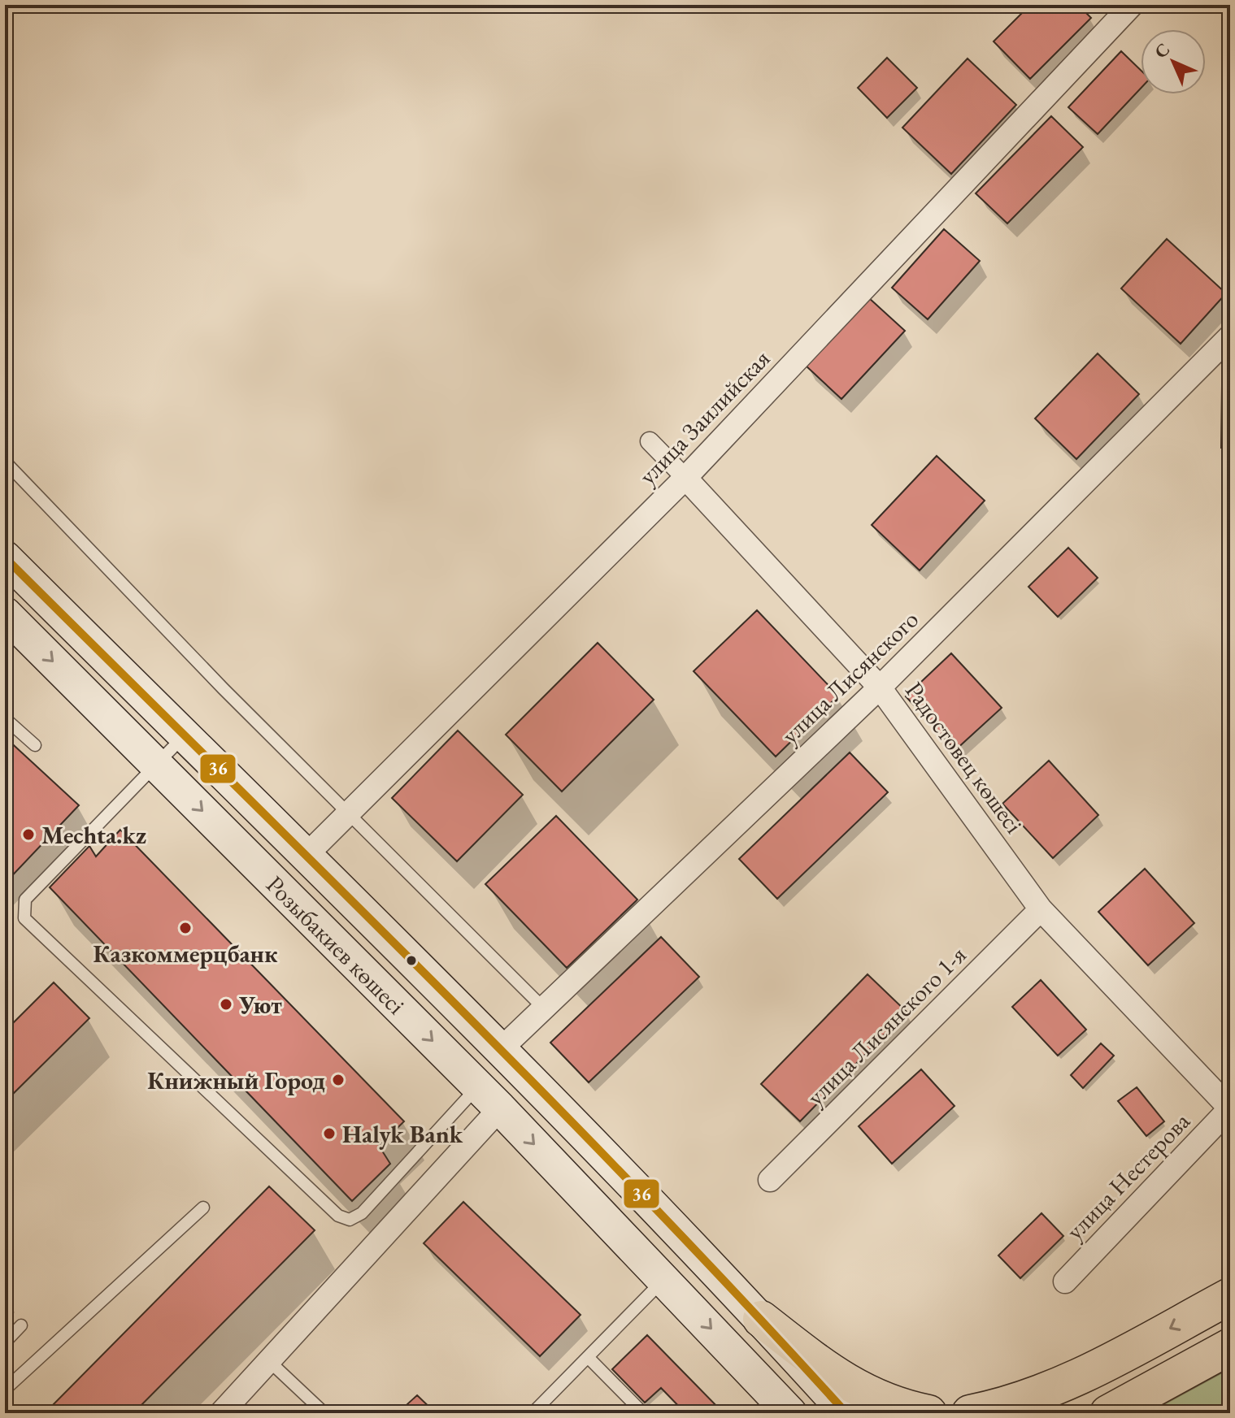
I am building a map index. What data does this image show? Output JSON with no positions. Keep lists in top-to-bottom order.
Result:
{
  "streets": {
    "main road": ["Розыбакиев көшесі"],
    "street": [
      "улица Заилийская",
      "улица Лисянского",
      "Радостовец көшесі",
      "улица Лисянского 1-я",
      "улица Нестерова"
    ]
  },
  "crossings": [
    ["улица Заилийская", "Радостовец көшесі"],
    ["улица Заилийская", "Розыбакиев көшесі"],
    ["улица Лисянского", "Радостовец көшесі"],
    ["улица Лисянского", "Розыбакиев көшесі"],
    ["Радостовец көшесі", "улица Лисянского 1-я"],
    ["Радостовец көшесі", "улица Нестерова"]
  ],
  "places": [
    "Mechta.kz",
    "Казкоммерцбанк",
    "Уют",
    "Книжный Город",
    "Halyk Bank"
  ],
  "lines": ["transit line 36"],
  "north": "top left"
}
